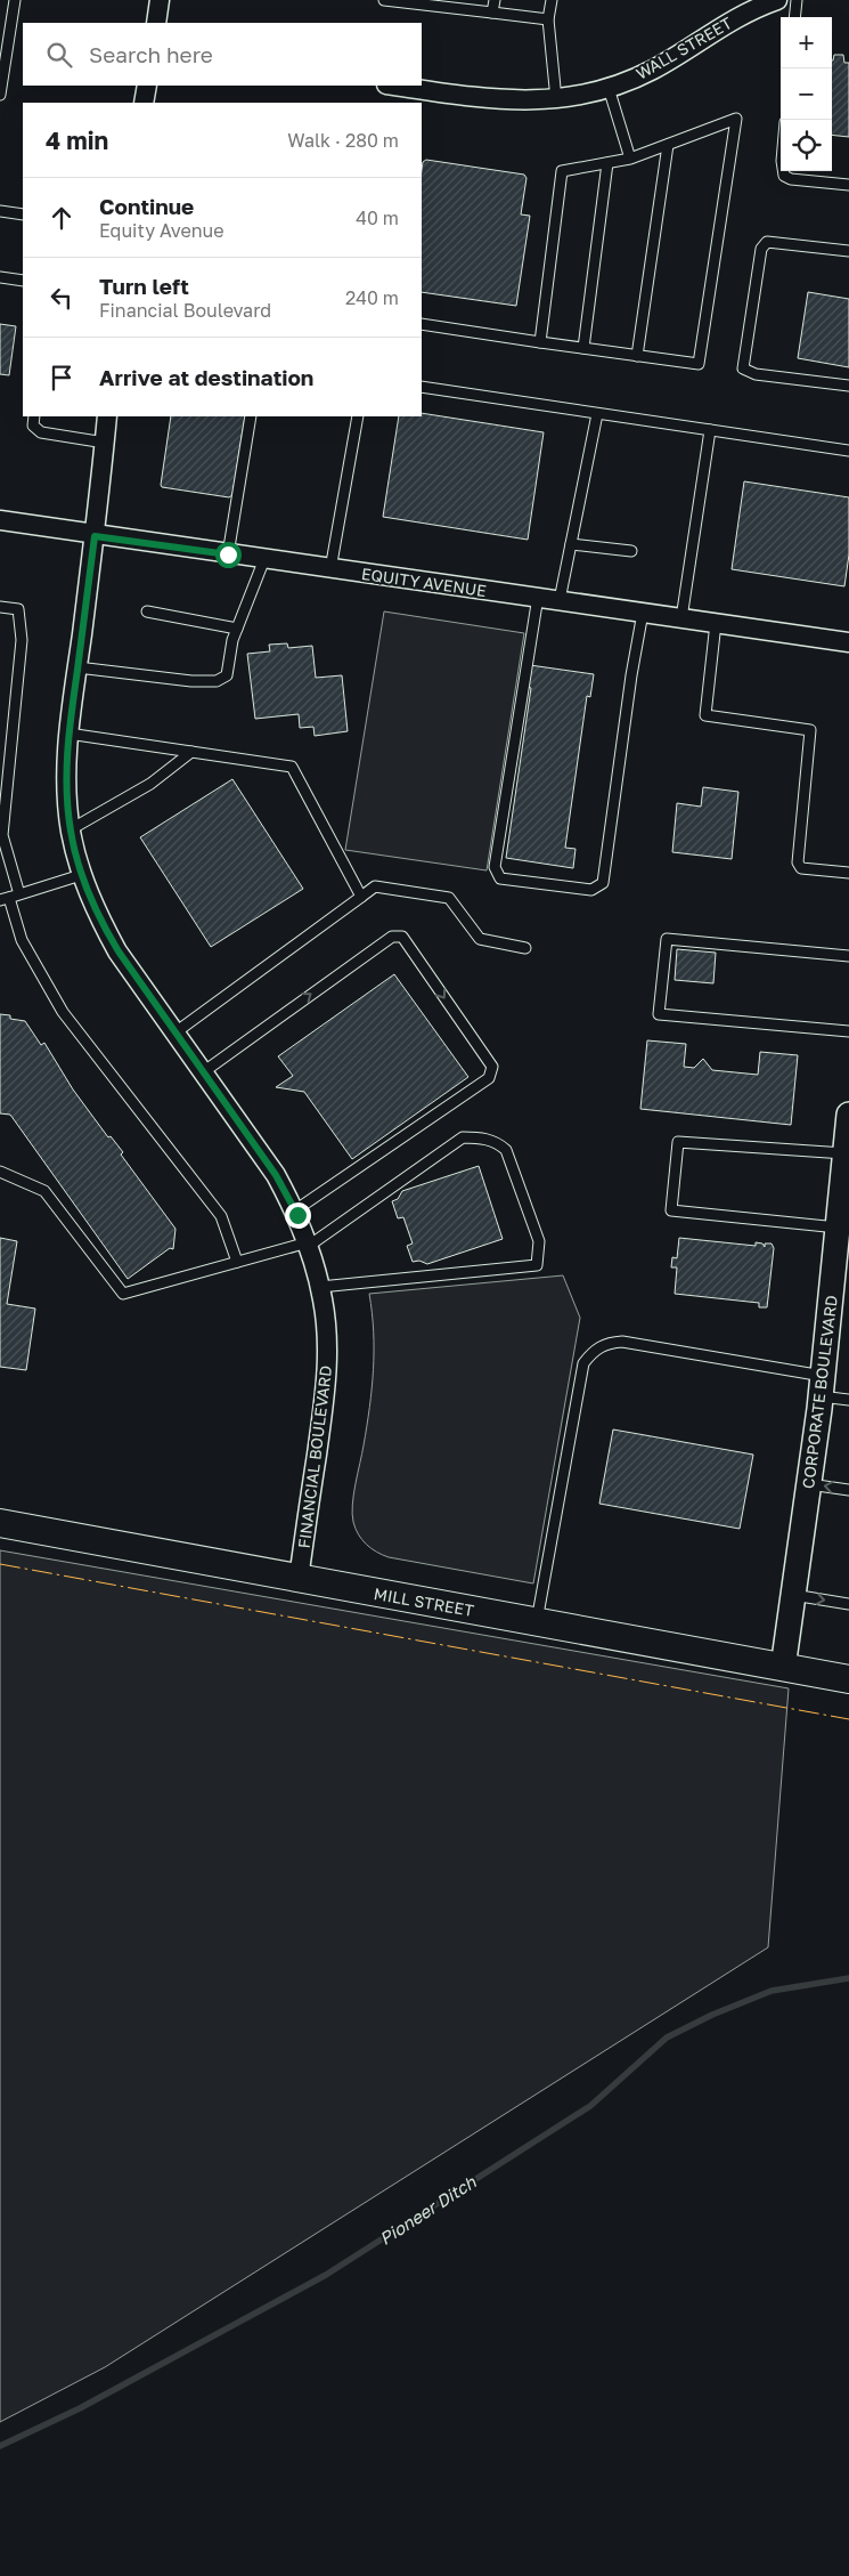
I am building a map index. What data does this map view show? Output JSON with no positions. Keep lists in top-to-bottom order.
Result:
{
  "streets": {
    "main road": ["MILL STREET"],
    "street": [
      "WALL STREET",
      "EQUITY AVENUE",
      "CORPORATE BOULEVARD",
      "FINANCIAL BOULEVARD"
    ]
  },
  "crossings": [
    ["EQUITY AVENUE", "FINANCIAL BOULEVARD"],
    ["CORPORATE BOULEVARD", "MILL STREET"],
    ["FINANCIAL BOULEVARD", "MILL STREET"]
  ],
  "water": ["Pioneer Ditch"],
  "page": {
    "map_buttons": ["+", "−"],
    "search": "Search here",
    "heading": ["4 min", "Walk · 280 m"],
    "list": [
      ["Continue", "Equity Avenue", "40 m"],
      ["Turn left", "Financial Boulevard", "240 m"],
      "Arrive at destination"
    ]
  }
}
